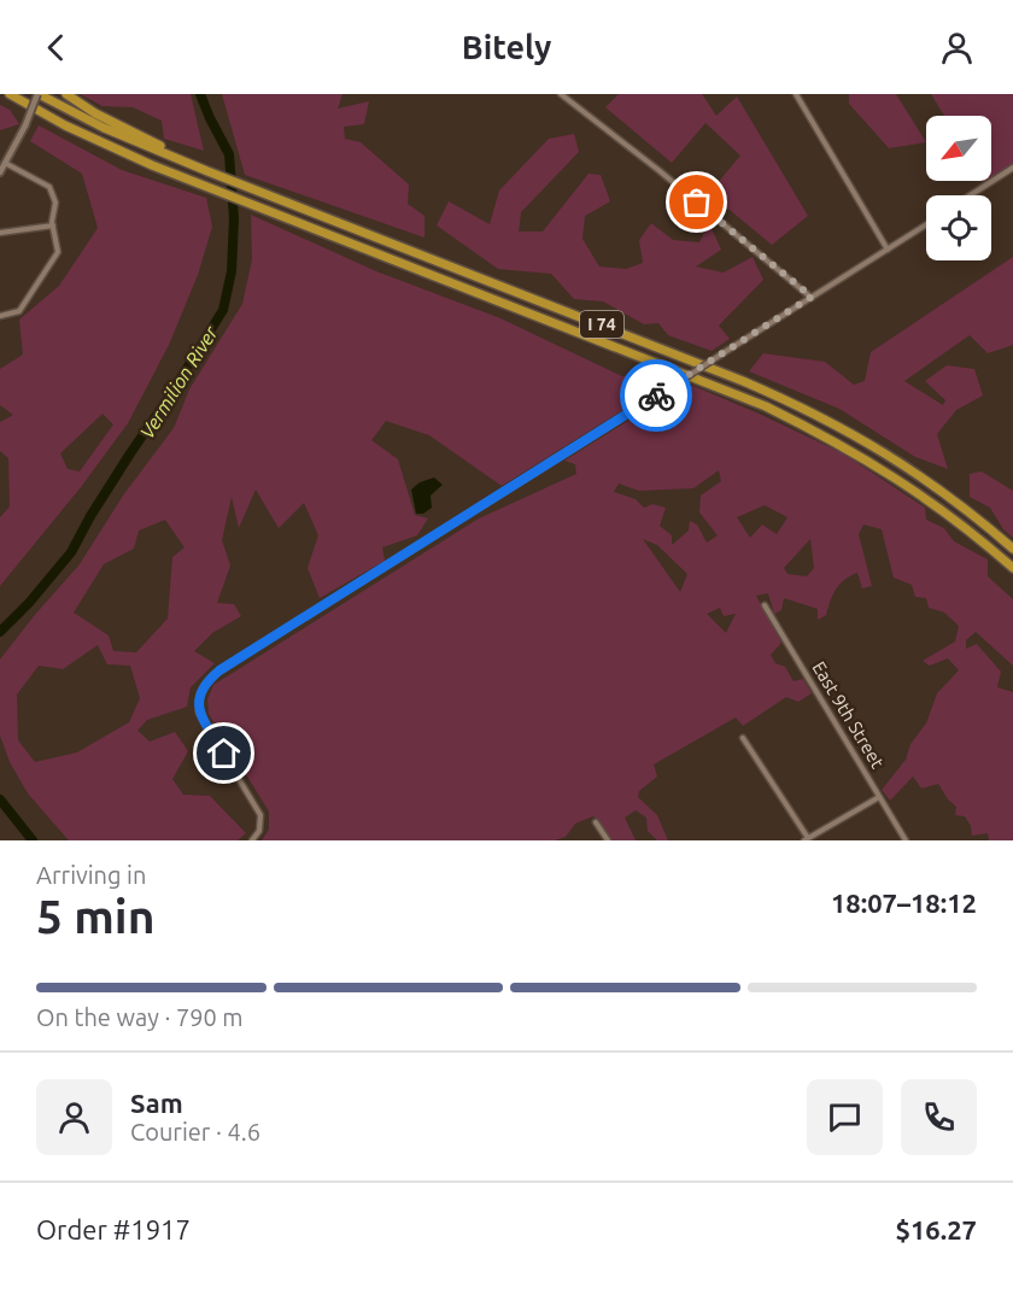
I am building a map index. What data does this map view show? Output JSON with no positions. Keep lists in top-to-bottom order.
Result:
{
  "streets": {
    "highway": ["I 74"],
    "street": ["East 9th Street"]
  },
  "water": ["Vermilion River"],
  "north": "bottom left",
  "page": {
    "header": "Bitely",
    "heading": ["5 min", "Arriving in", "18:07–18:12"],
    "panel": [
      "Sam",
      "Courier · 4.6",
      "Order #1917",
      "$16.27"
    ],
    "bar": "On the way · 790 m"
  }
}
